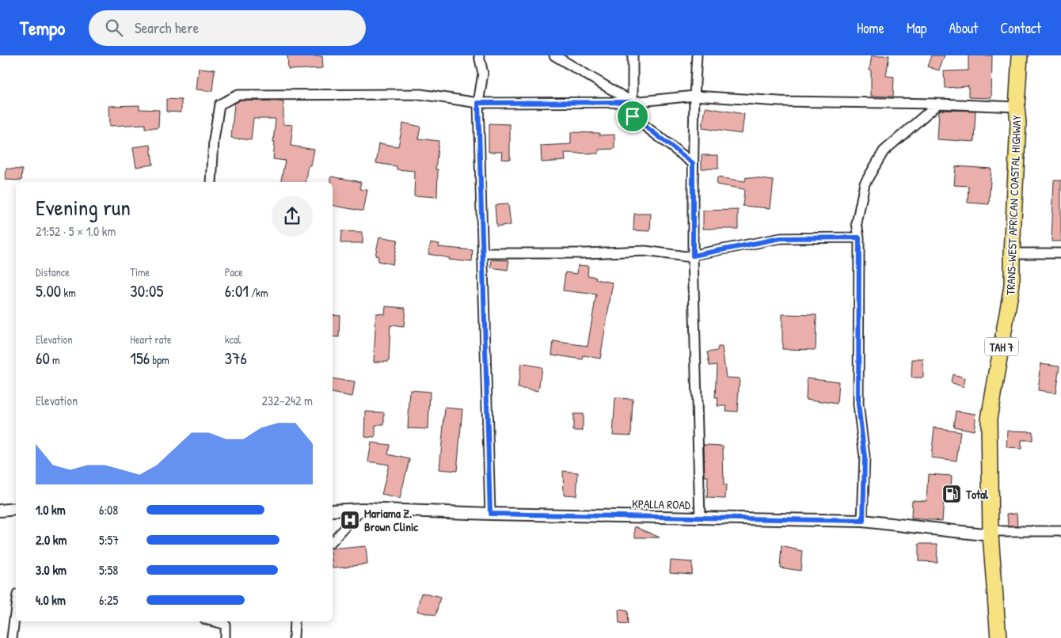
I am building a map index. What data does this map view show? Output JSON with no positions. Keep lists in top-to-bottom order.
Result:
{
  "streets": {
    "highway": ["TRANS-WEST AFRICAN COASTAL HIGHWAY", "TAH 7"],
    "street": ["KPALLA ROAD"]
  },
  "crossings": [
    ["TRANS-WEST AFRICAN COASTAL HIGHWAY", "KPALLA ROAD"]
  ],
  "places": {
    "fuel station": ["Total"],
    "hospital": ["Mariama Z. Brown Clinic"]
  },
  "page": {
    "header": "Tempo",
    "search": "Search here",
    "nav": [
      "Home",
      "Map",
      "About",
      "Contact"
    ],
    "heading": ["Evening run", "21:52 · 5 × 1.0 km"],
    "stats": [
      ["Distance", "5.00 km"],
      ["Time", "30:05"],
      ["Pace", "6:01 /km"],
      ["Elevation", "60 m"],
      ["Heart rate", "156 bpm"],
      ["kcal", "376"]
    ],
    "chart": ["Elevation", "232–242 m"],
    "list": [
      {
        "name": "1.0 km",
        "note": "6:08"
      },
      {
        "name": "2.0 km",
        "note": "5:57"
      },
      {
        "name": "3.0 km",
        "note": "5:58"
      },
      {
        "name": "4.0 km",
        "note": "6:25"
      }
    ]
  }
}
